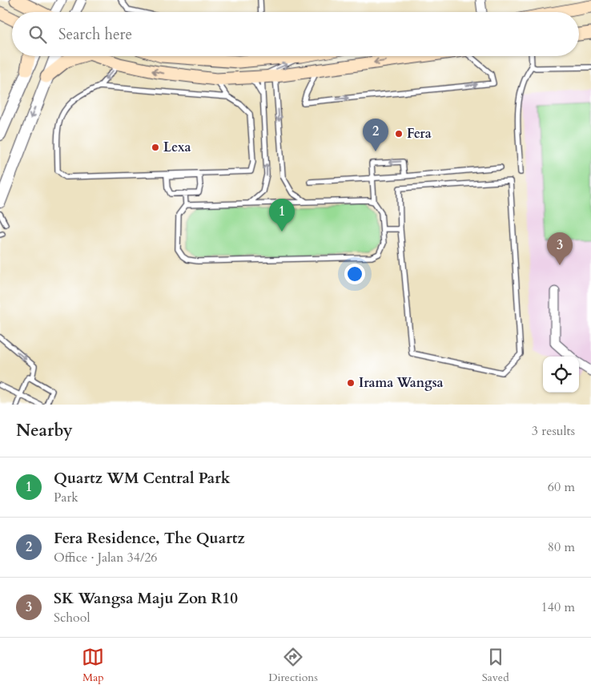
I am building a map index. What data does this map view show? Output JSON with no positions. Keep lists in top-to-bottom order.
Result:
{
  "places": ["Fera", "Lexa", "Irama Wangsa"],
  "page": {
    "search": "Search here",
    "pins": ["2", "1", "3"],
    "heading": ["Nearby", "3 results"],
    "list": [
      {
        "mark": "1",
        "name": "Quartz WM Central Park",
        "note": "Park",
        "value": "60 m"
      },
      {
        "mark": "2",
        "name": "Fera Residence, The Quartz",
        "note": "Office · Jalan 34/26",
        "value": "80 m"
      },
      {
        "mark": "3",
        "name": "SK Wangsa Maju Zon R10",
        "note": "School",
        "value": "140 m"
      }
    ],
    "nav": ["Map", "Directions", "Saved"]
  }
}
